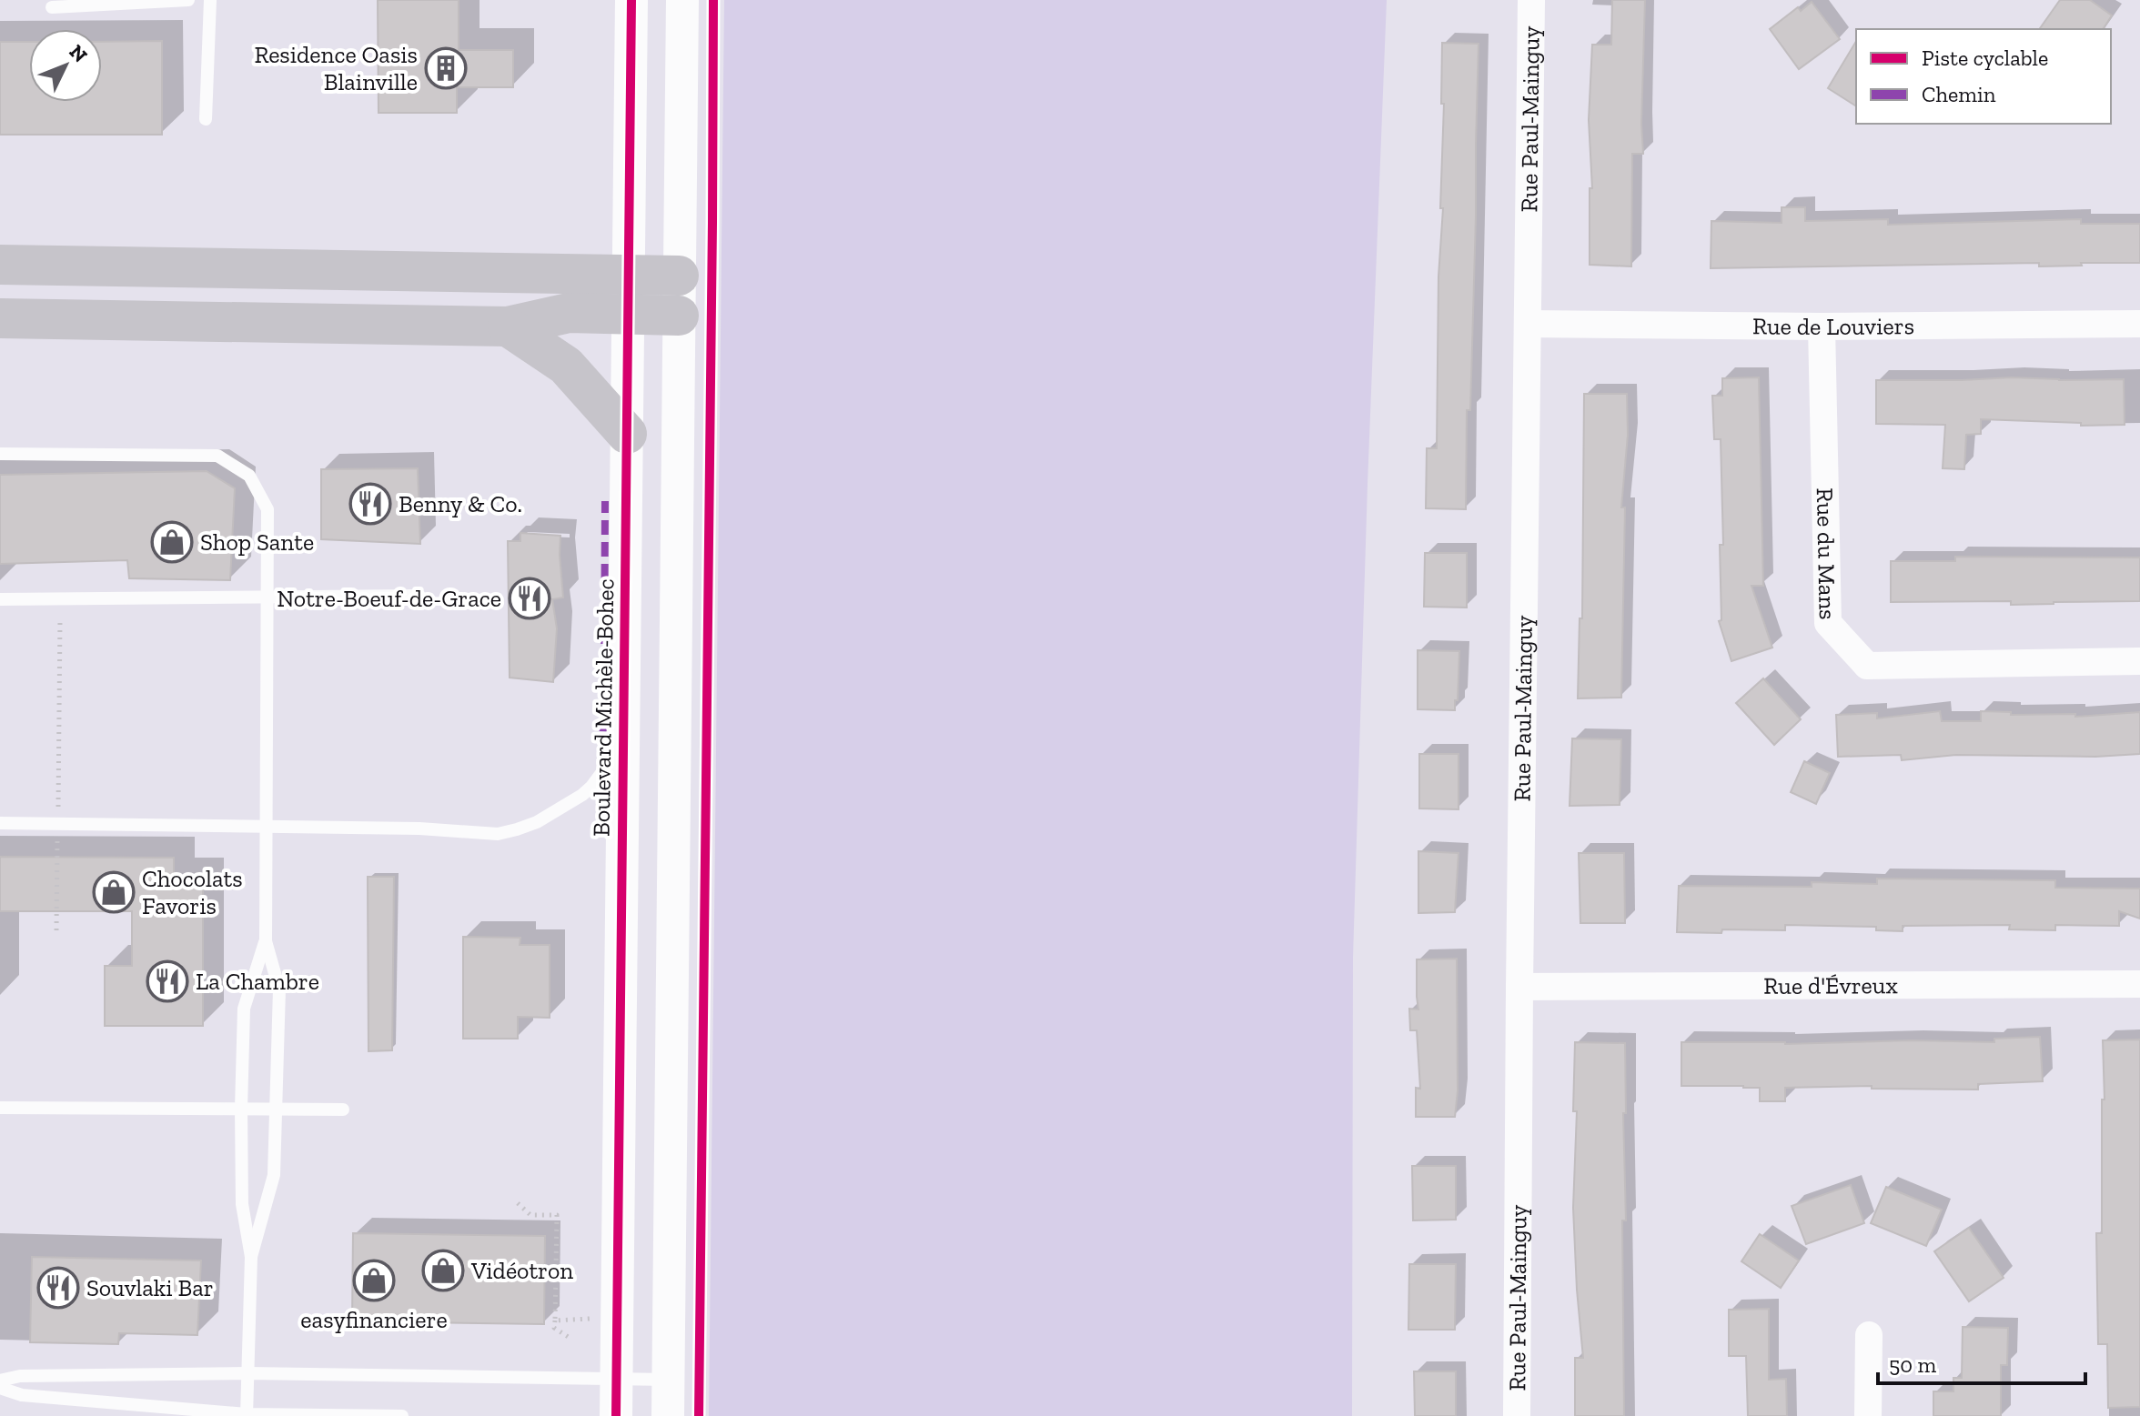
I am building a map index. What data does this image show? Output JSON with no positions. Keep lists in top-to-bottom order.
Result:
{
  "streets": {
    "street": [
      "Rue Paul-Mainguy",
      "Rue de Louviers",
      "Rue du Mans",
      "Boulevard Michèle-Bohec",
      "Rue d'Évreux"
    ]
  },
  "crossings": [
    ["Rue Paul-Mainguy", "Rue de Louviers"],
    ["Rue Paul-Mainguy", "Rue d'Évreux"],
    ["Rue de Louviers", "Rue du Mans"]
  ],
  "places": {
    "building": ["Residence Oasis Blainville"],
    "restaurant": [
      "Benny & Co.",
      "Notre-Boeuf-de-Grace",
      "La Chambre",
      "Souvlaki Bar"
    ],
    "shop": [
      "Shop Sante",
      "Chocolats Favoris",
      "Vidéotron",
      "easyfinanciere"
    ]
  },
  "legend": ["Piste cyclable", "Chemin"],
  "scale_bar": "50 m",
  "north": "top right"
}
